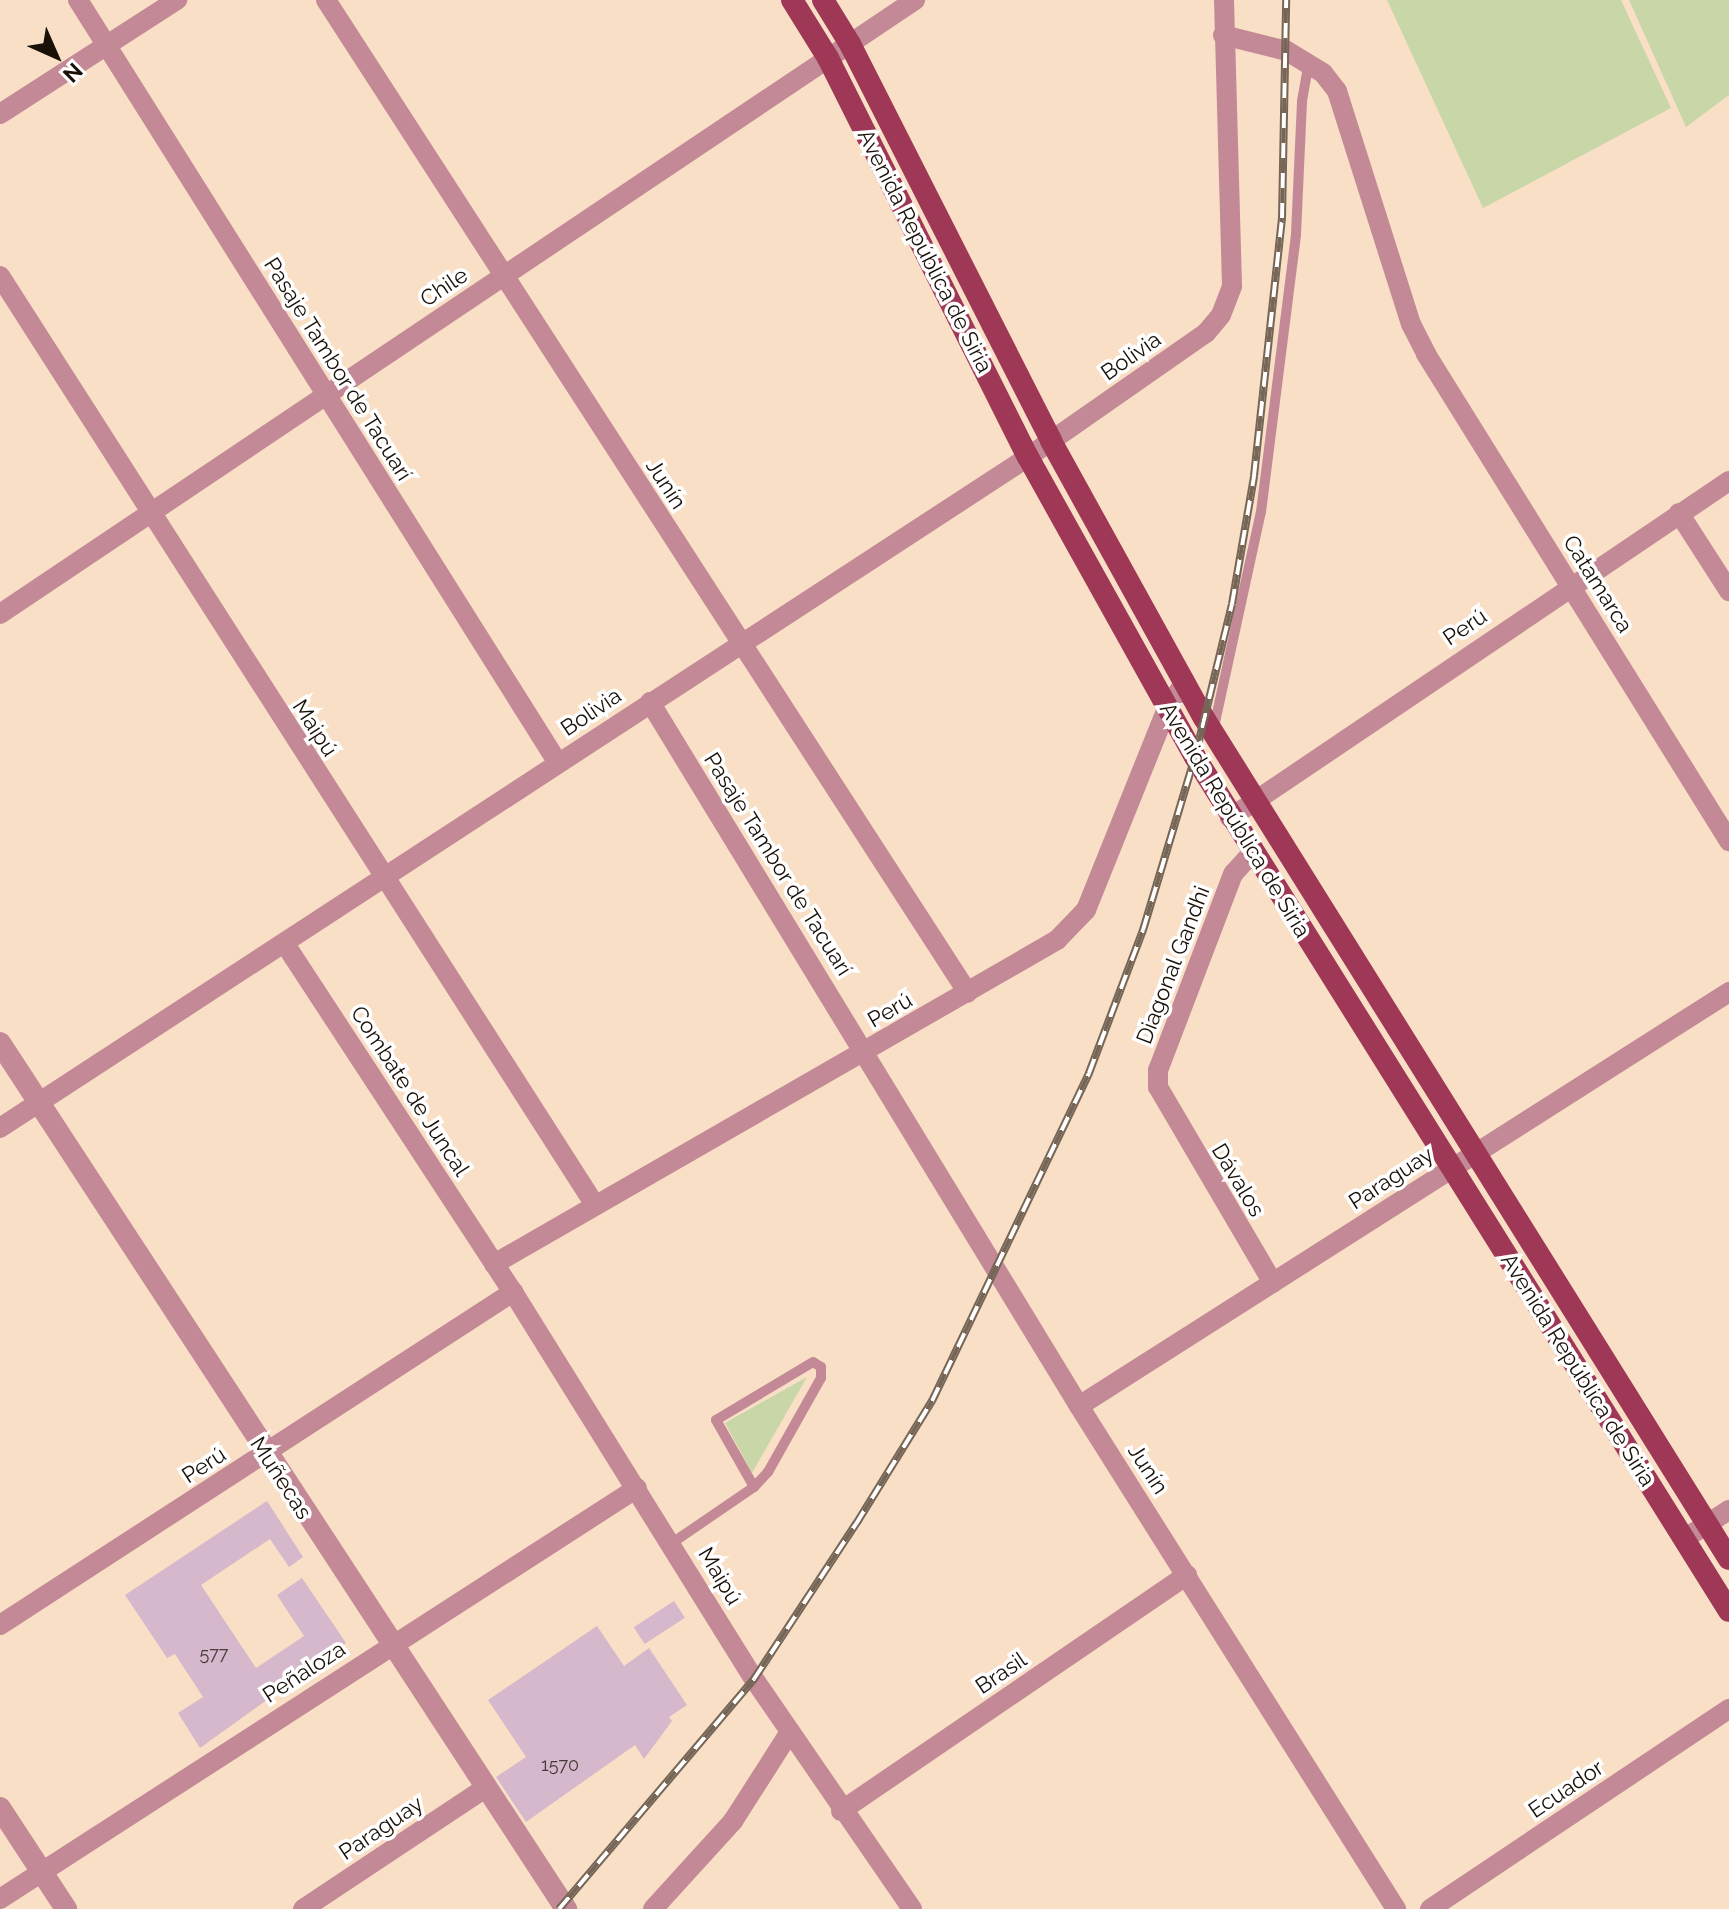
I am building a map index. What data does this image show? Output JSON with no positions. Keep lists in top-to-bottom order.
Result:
{
  "streets": {
    "main road": ["Avenida República de Siria"],
    "street": [
      "Chile",
      "Bolivia",
      "Pasaje Tambor de Tacuarí",
      "Junín",
      "Catamarca",
      "Perú",
      "Maipú",
      "Diagonal Gandhi",
      "Combate de Juncal",
      "Paraguay",
      "Dávalos",
      "Muñecas",
      "Peñaloza",
      "Brasil",
      "Ecuador"
    ]
  },
  "crossings": [
    ["Avenida República de Siria", "Chile"],
    ["Avenida República de Siria", "Bolivia"],
    ["Avenida República de Siria", "Perú"],
    ["Avenida República de Siria", "Diagonal Gandhi"],
    ["Avenida República de Siria", "Paraguay"],
    ["Chile", "Pasaje Tambor de Tacuarí"],
    ["Chile", "Junín"],
    ["Chile", "Maipú"],
    ["Bolivia", "Pasaje Tambor de Tacuarí"],
    ["Bolivia", "Junín"],
    ["Bolivia", "Maipú"],
    ["Bolivia", "Combate de Juncal"],
    ["Bolivia", "Muñecas"],
    ["Pasaje Tambor de Tacuarí", "Junín"],
    ["Pasaje Tambor de Tacuarí", "Perú"],
    ["Junín", "Perú"],
    ["Junín", "Paraguay"],
    ["Junín", "Brasil"],
    ["Catamarca", "Perú"],
    ["Perú", "Maipú"],
    ["Perú", "Combate de Juncal"],
    ["Perú", "Muñecas"],
    ["Maipú", "Combate de Juncal"],
    ["Maipú", "Peñaloza"],
    ["Maipú", "Brasil"],
    ["Diagonal Gandhi", "Dávalos"],
    ["Paraguay", "Dávalos"],
    ["Paraguay", "Muñecas"],
    ["Muñecas", "Peñaloza"]
  ],
  "house_numbers": ["577", "1570"],
  "north": "bottom right"
}
